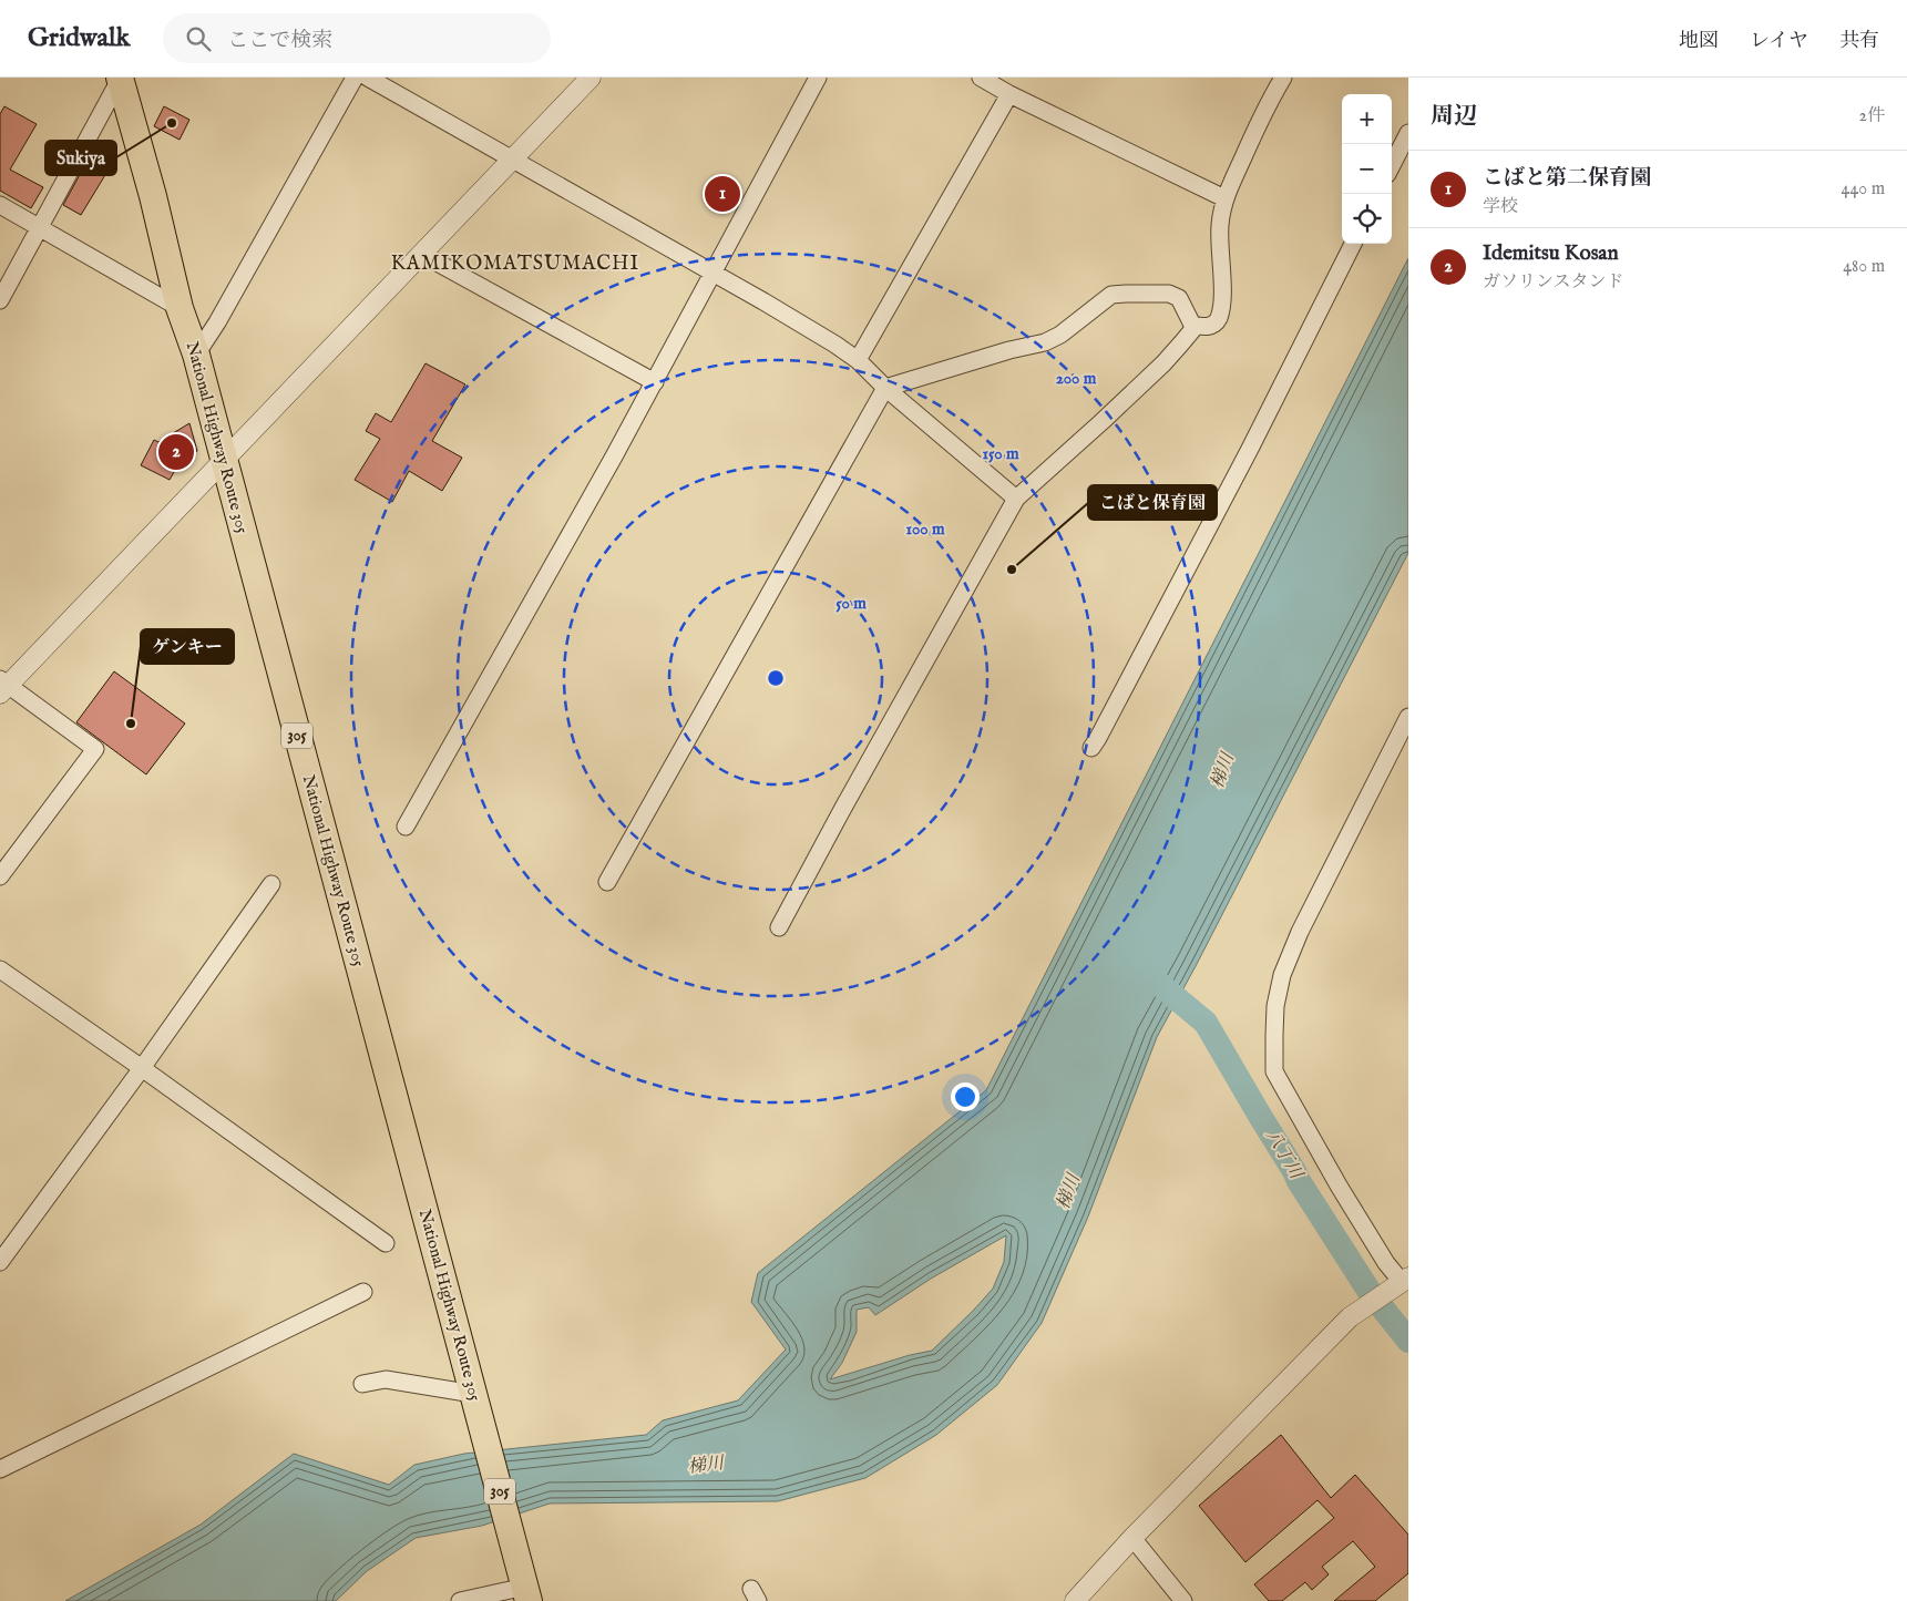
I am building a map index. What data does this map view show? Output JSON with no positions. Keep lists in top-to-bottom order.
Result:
{
  "streets": {
    "highway": ["National Highway Route 305", "305"]
  },
  "districts": ["KAMIKOMATSUMACHI"],
  "water": ["梯川", "八丁川"],
  "places": ["Sukiya", "こばと保育園", "ゲンキー"],
  "page": {
    "header": "Gridwalk",
    "search": "ここで検索",
    "nav": ["地図", "レイヤ", "共有"],
    "heading": ["周辺", "2件"],
    "map_buttons": ["+", "−"],
    "list": [
      {
        "mark": "1",
        "name": "こばと第二保育園",
        "note": "学校",
        "value": "440 m"
      },
      {
        "mark": "2",
        "name": "Idemitsu Kosan",
        "note": "ガソリンスタンド",
        "value": "480 m"
      }
    ],
    "pins": ["1", "2"]
  },
  "rings": [
    "200 m",
    "150 m",
    "100 m",
    "50 m"
  ]
}
